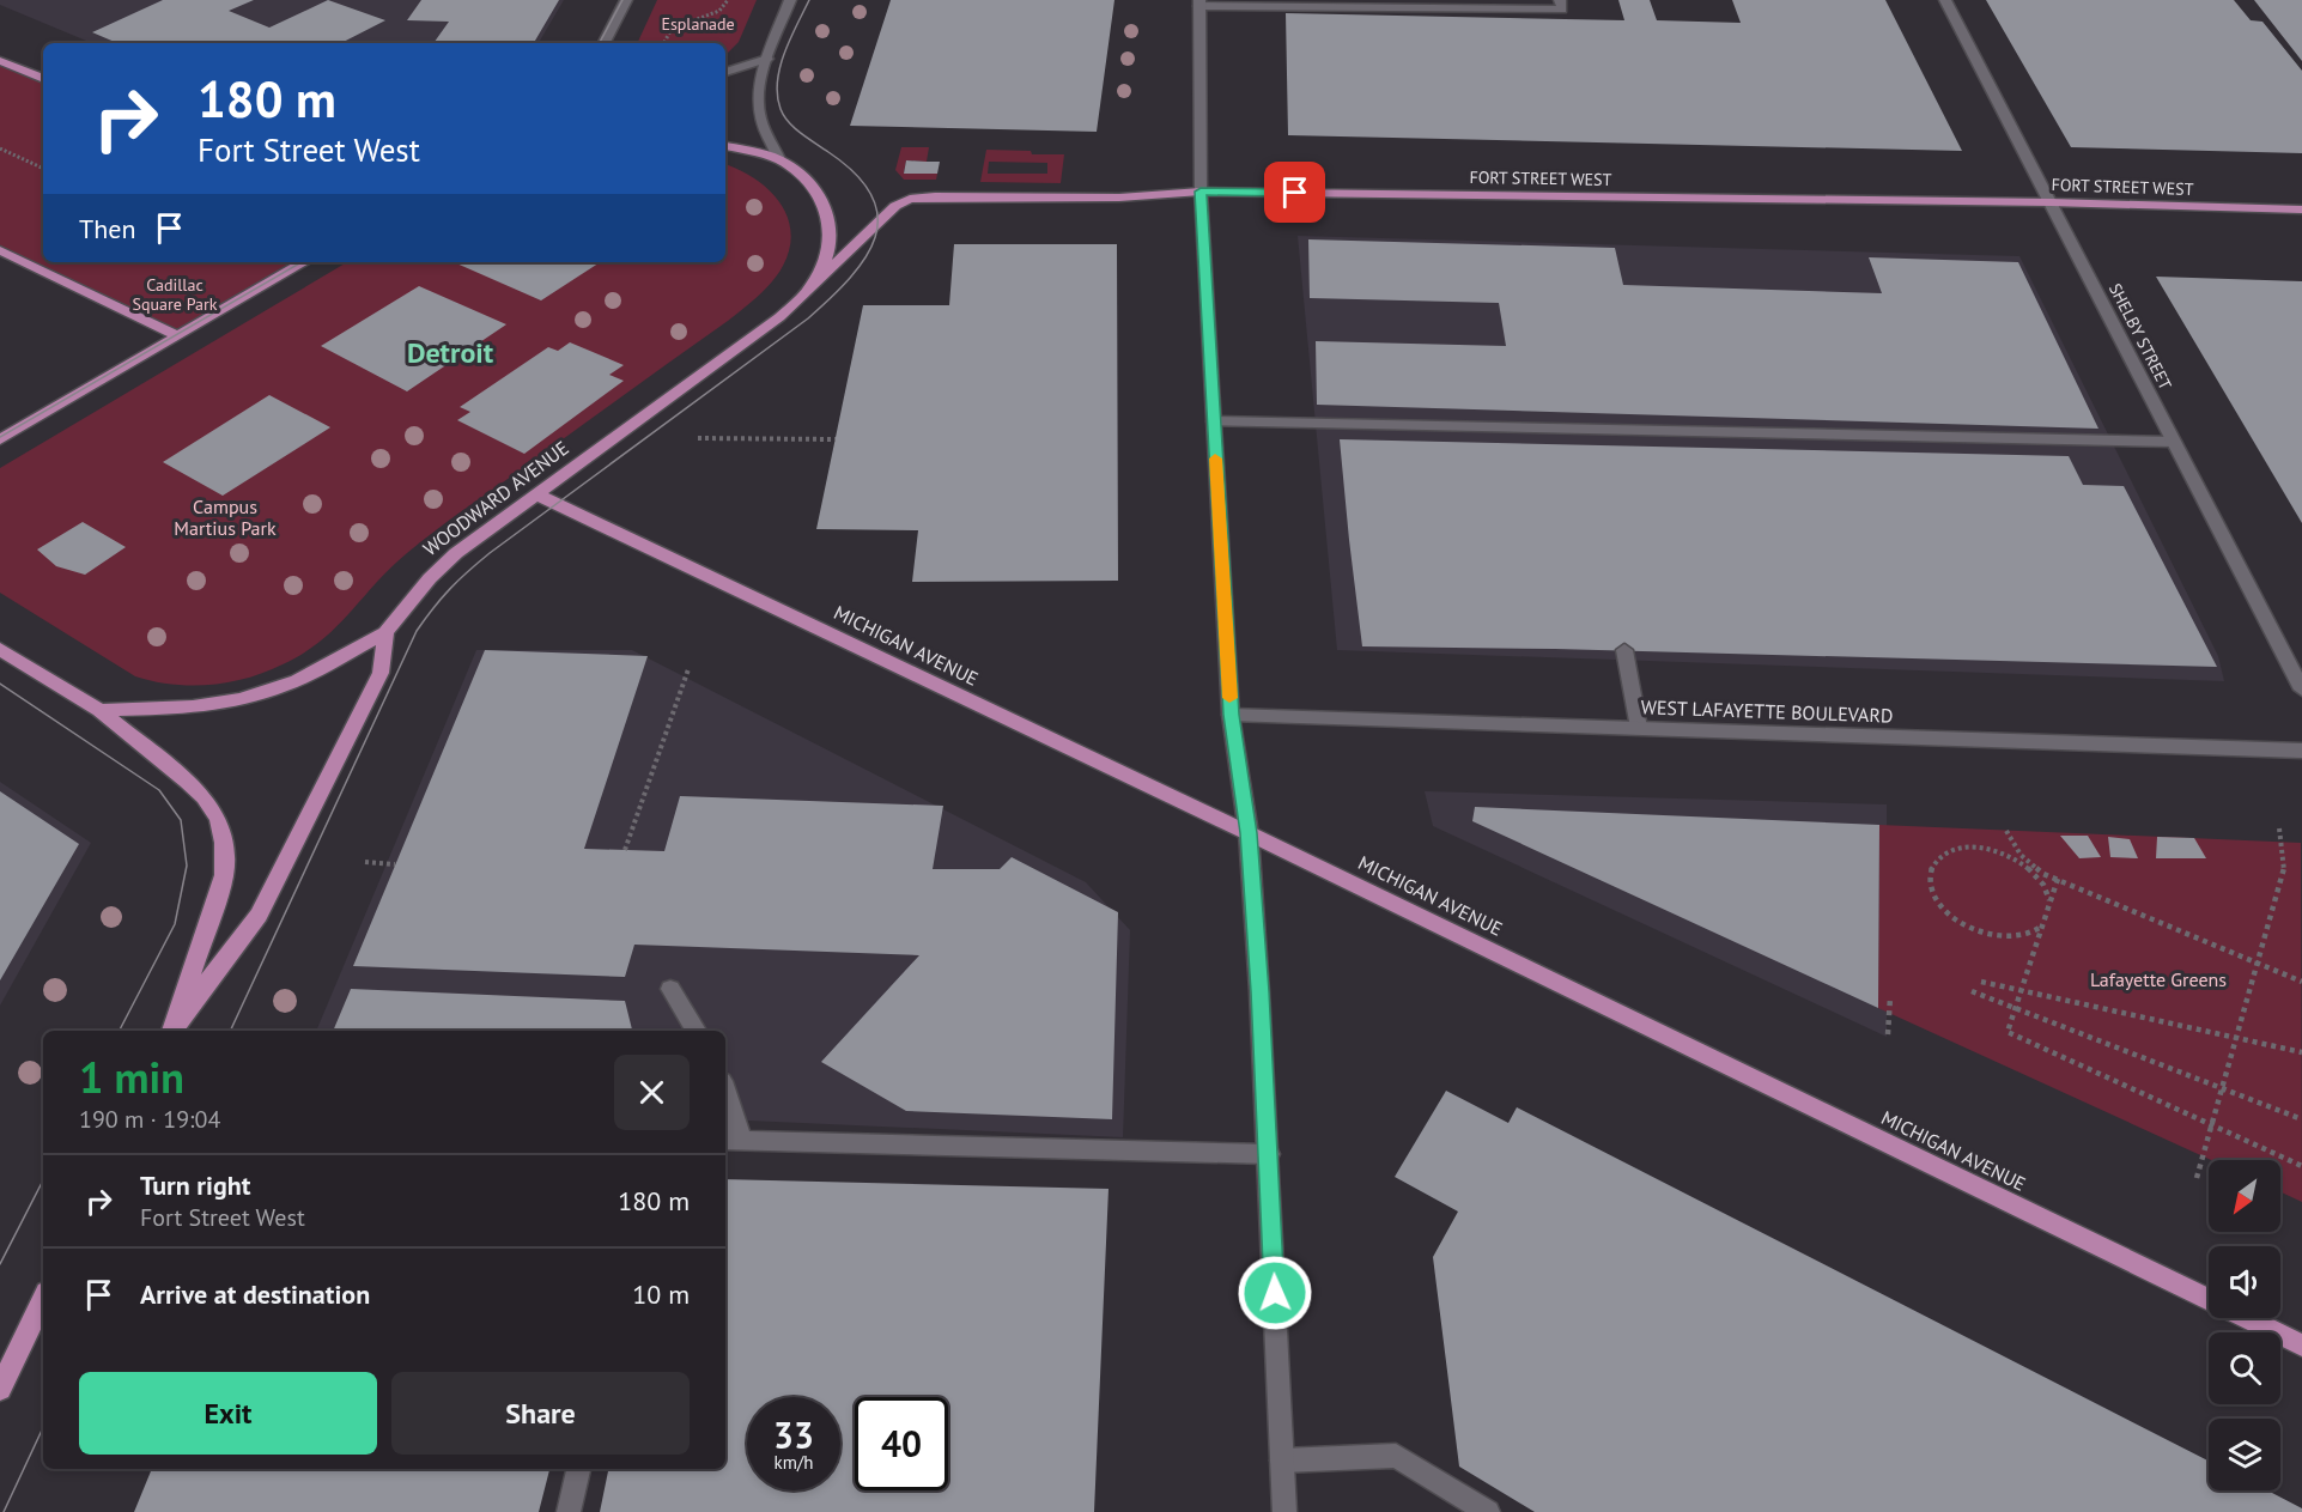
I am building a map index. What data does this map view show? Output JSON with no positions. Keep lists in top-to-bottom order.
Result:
{
  "streets": {
    "main road": ["FORT STREET WEST", "WOODWARD AVENUE", "MICHIGAN AVENUE"],
    "street": ["SHELBY STREET", "WEST LAFAYETTE BOULEVARD"]
  },
  "crossings": [
    ["FORT STREET WEST", "SHELBY STREET"],
    ["FORT STREET WEST", "WOODWARD AVENUE"],
    ["WOODWARD AVENUE", "MICHIGAN AVENUE"]
  ],
  "districts": ["Detroit"],
  "parks": [
    "Esplanade",
    "Cadillac Square Park",
    "Campus Martius Park",
    "Lafayette Greens"
  ],
  "north": "bottom left",
  "page": {
    "turn": ["180 m", "Fort Street West"],
    "then": "Then",
    "heading": ["1 min", "190 m · 19:04"],
    "list": [
      {
        "name": "Turn right",
        "note": "Fort Street West",
        "value": "180 m"
      },
      {
        "name": "Arrive at destination",
        "value": "10 m"
      }
    ],
    "buttons": ["Exit", "Share"],
    "speed": "33 km/h",
    "limit": "40"
  }
}
